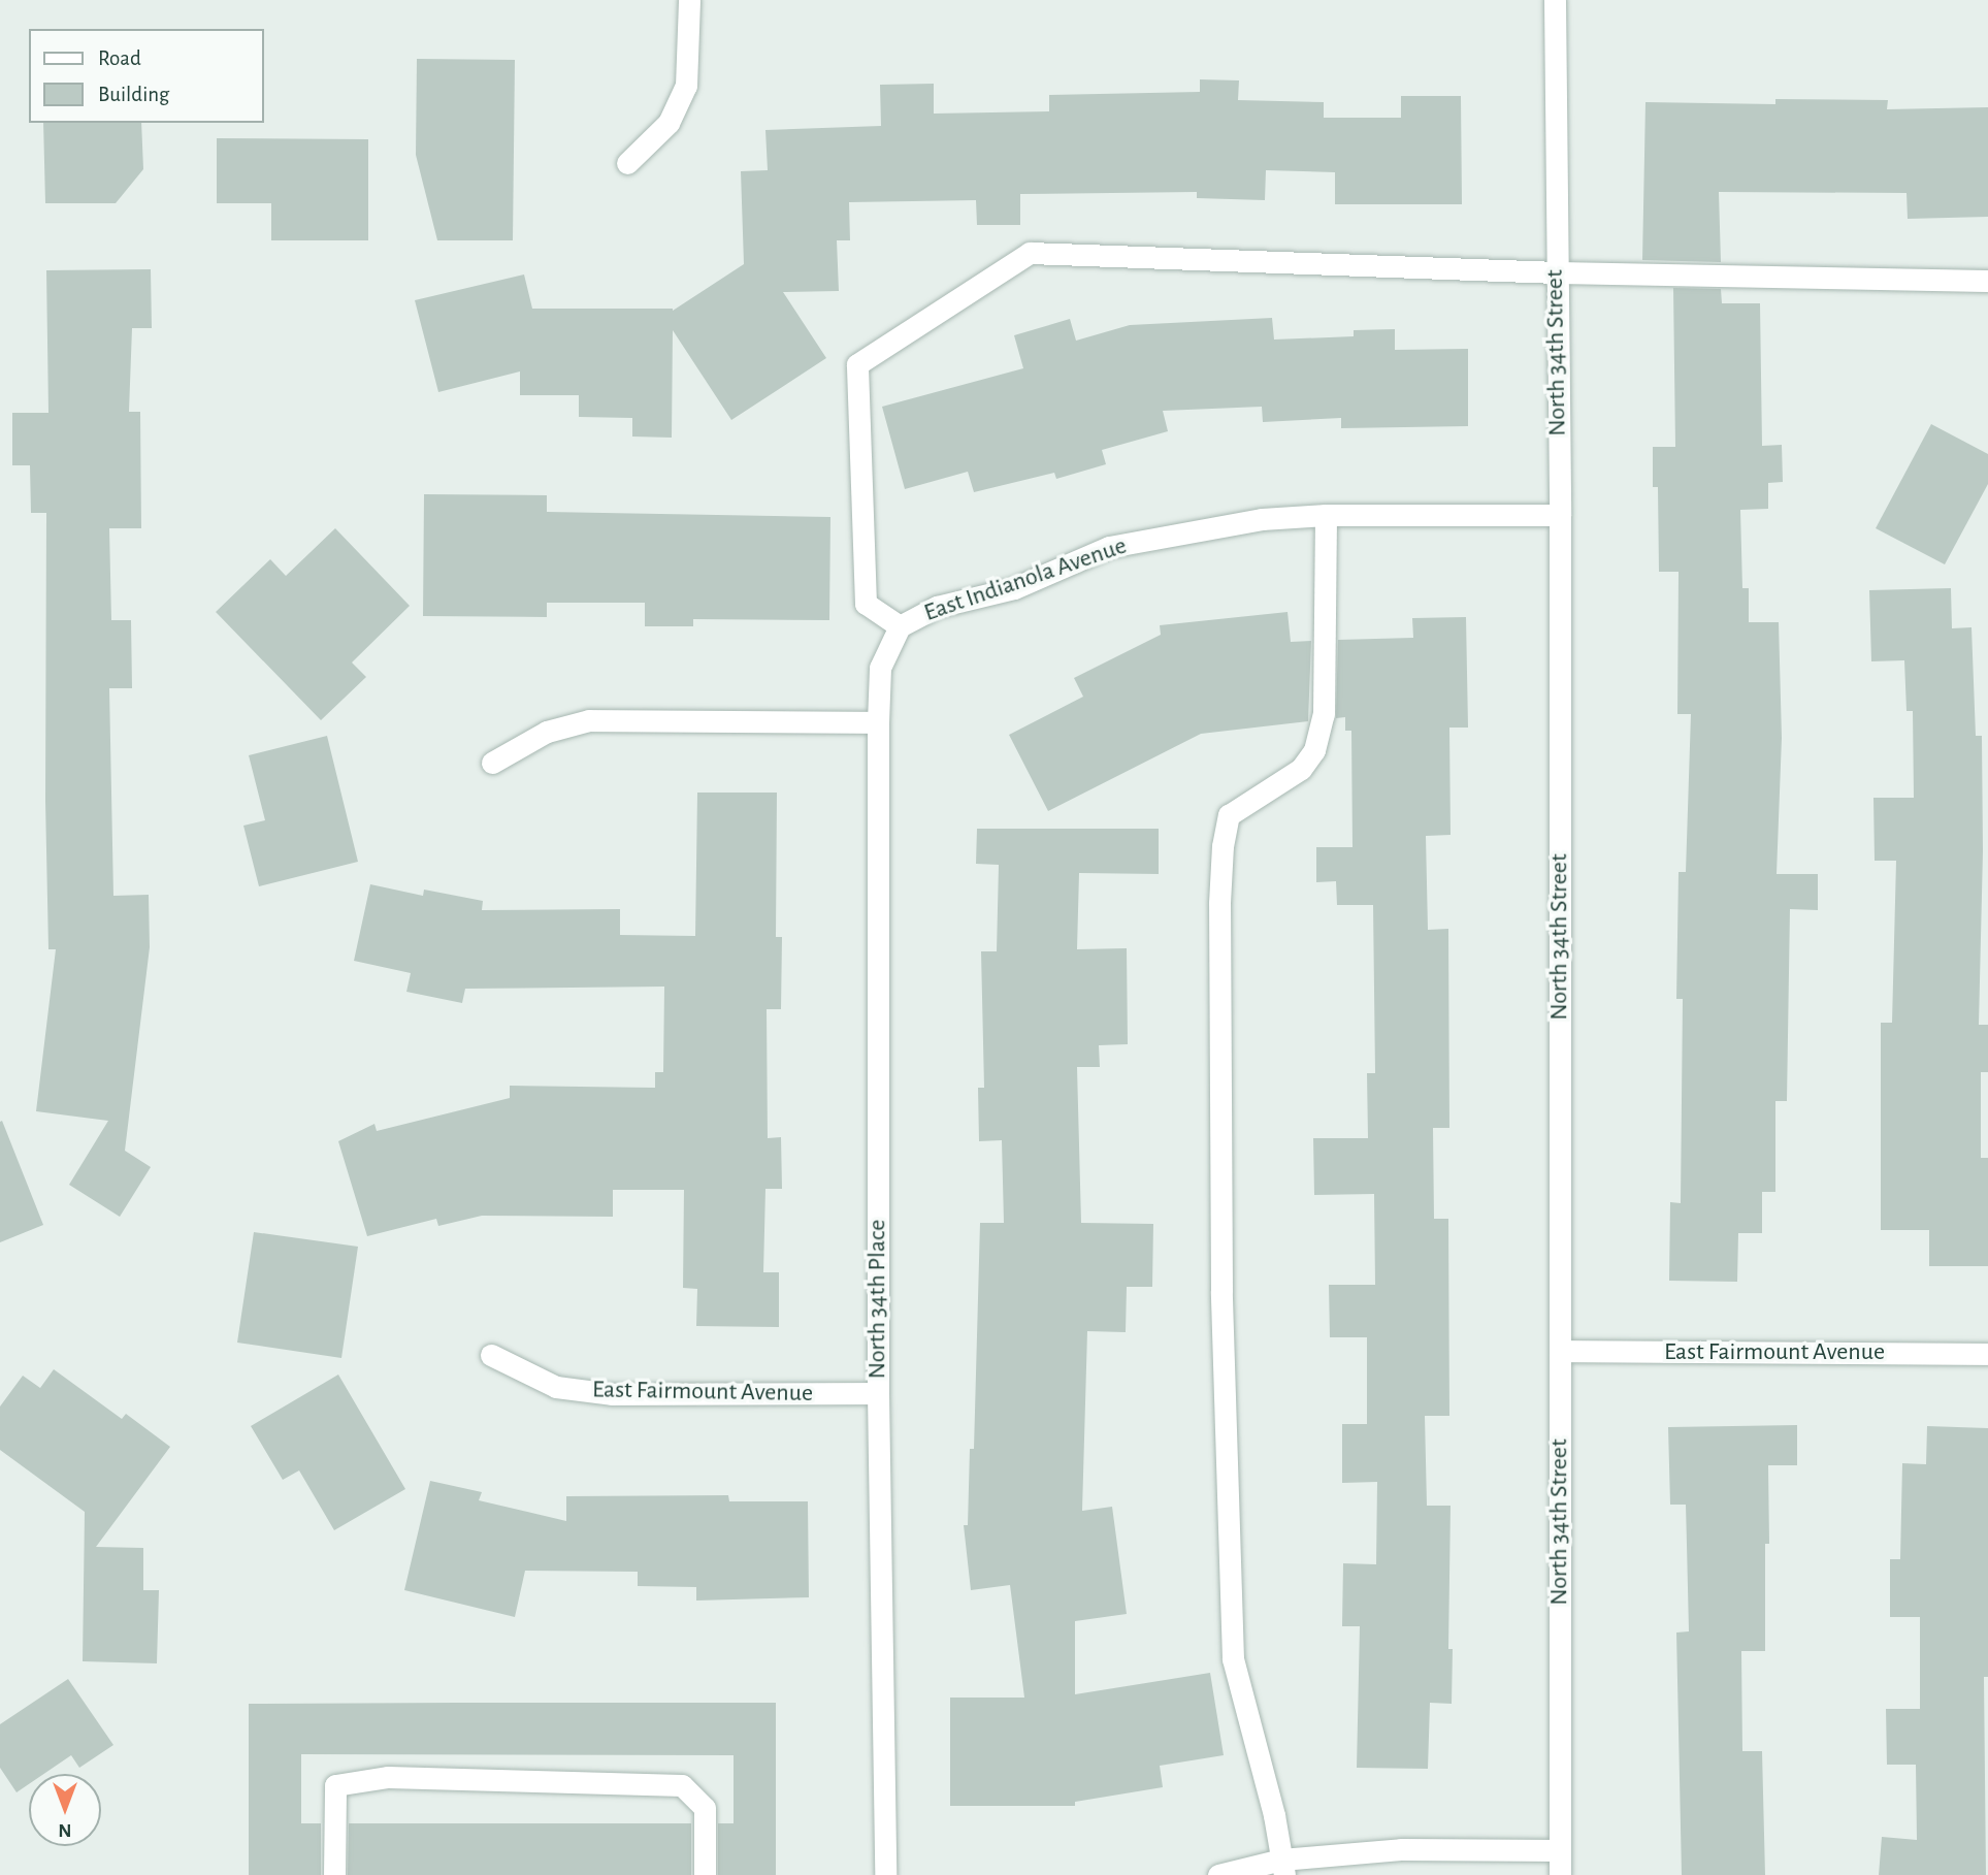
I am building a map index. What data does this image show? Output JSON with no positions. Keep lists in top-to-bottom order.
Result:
{
  "streets": {
    "street": [
      "North 34th Street",
      "East Indianola Avenue",
      "North 34th Place",
      "East Fairmount Avenue"
    ]
  },
  "crossings": [
    ["North 34th Street", "East Indianola Avenue"],
    ["North 34th Street", "East Fairmount Avenue"],
    ["East Indianola Avenue", "North 34th Place"],
    ["North 34th Place", "East Fairmount Avenue"]
  ],
  "legend": ["Road", "Building"],
  "north": "bottom"
}
